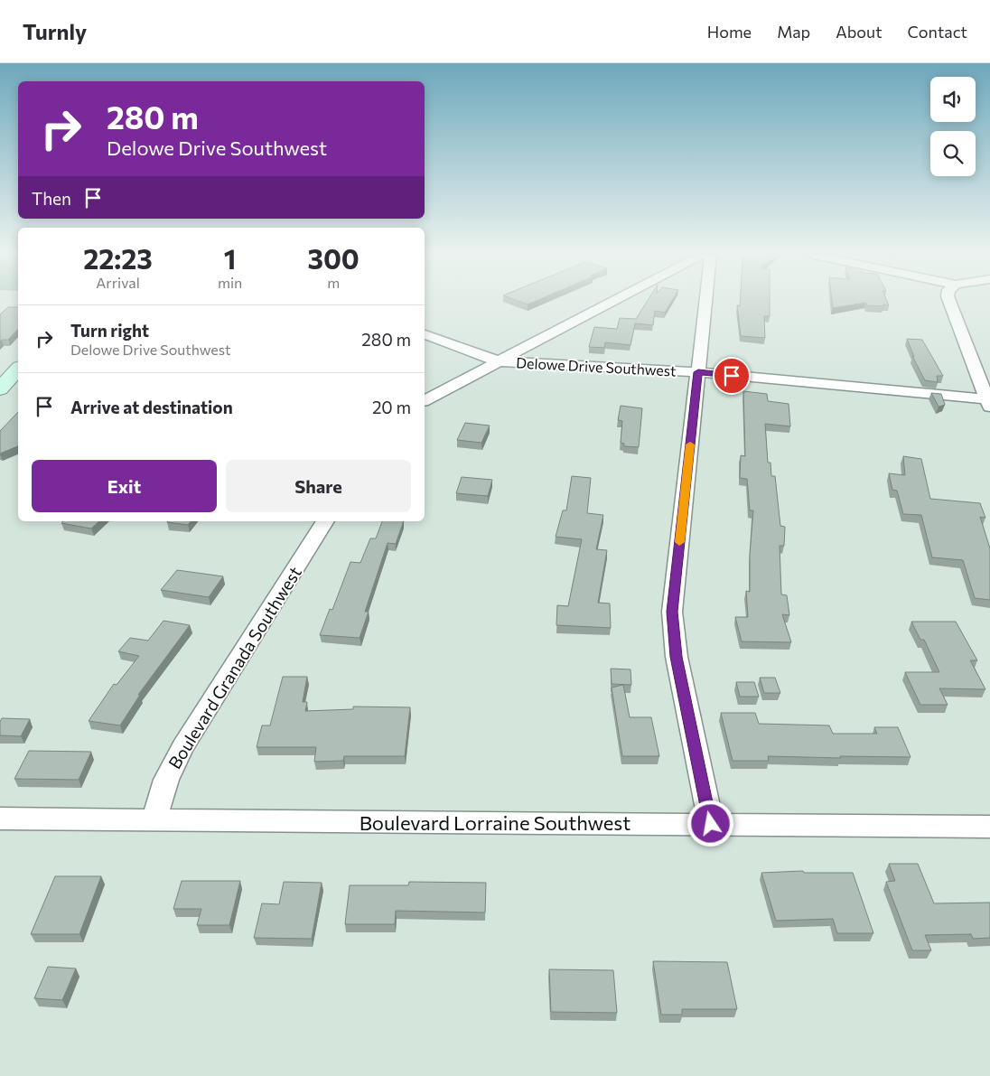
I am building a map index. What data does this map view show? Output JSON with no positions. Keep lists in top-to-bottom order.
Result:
{
  "streets": {
    "street": ["Delowe Drive Southwest", "Boulevard Granada Southwest", "Boulevard Lorraine Southwest"]
  },
  "crossings": [
    ["Boulevard Granada Southwest", "Boulevard Lorraine Southwest"]
  ],
  "page": {
    "header": "Turnly",
    "nav": [
      "Home",
      "Map",
      "About",
      "Contact"
    ],
    "turn": ["280 m", "Delowe Drive Southwest"],
    "then": "Then",
    "eta": [
      "22:23",
      "Arrival",
      "1",
      "min",
      "300",
      "m"
    ],
    "list": [
      {
        "name": "Turn right",
        "note": "Delowe Drive Southwest",
        "value": "280 m"
      },
      {
        "name": "Arrive at destination",
        "value": "20 m"
      }
    ],
    "buttons": ["Exit", "Share"]
  }
}
